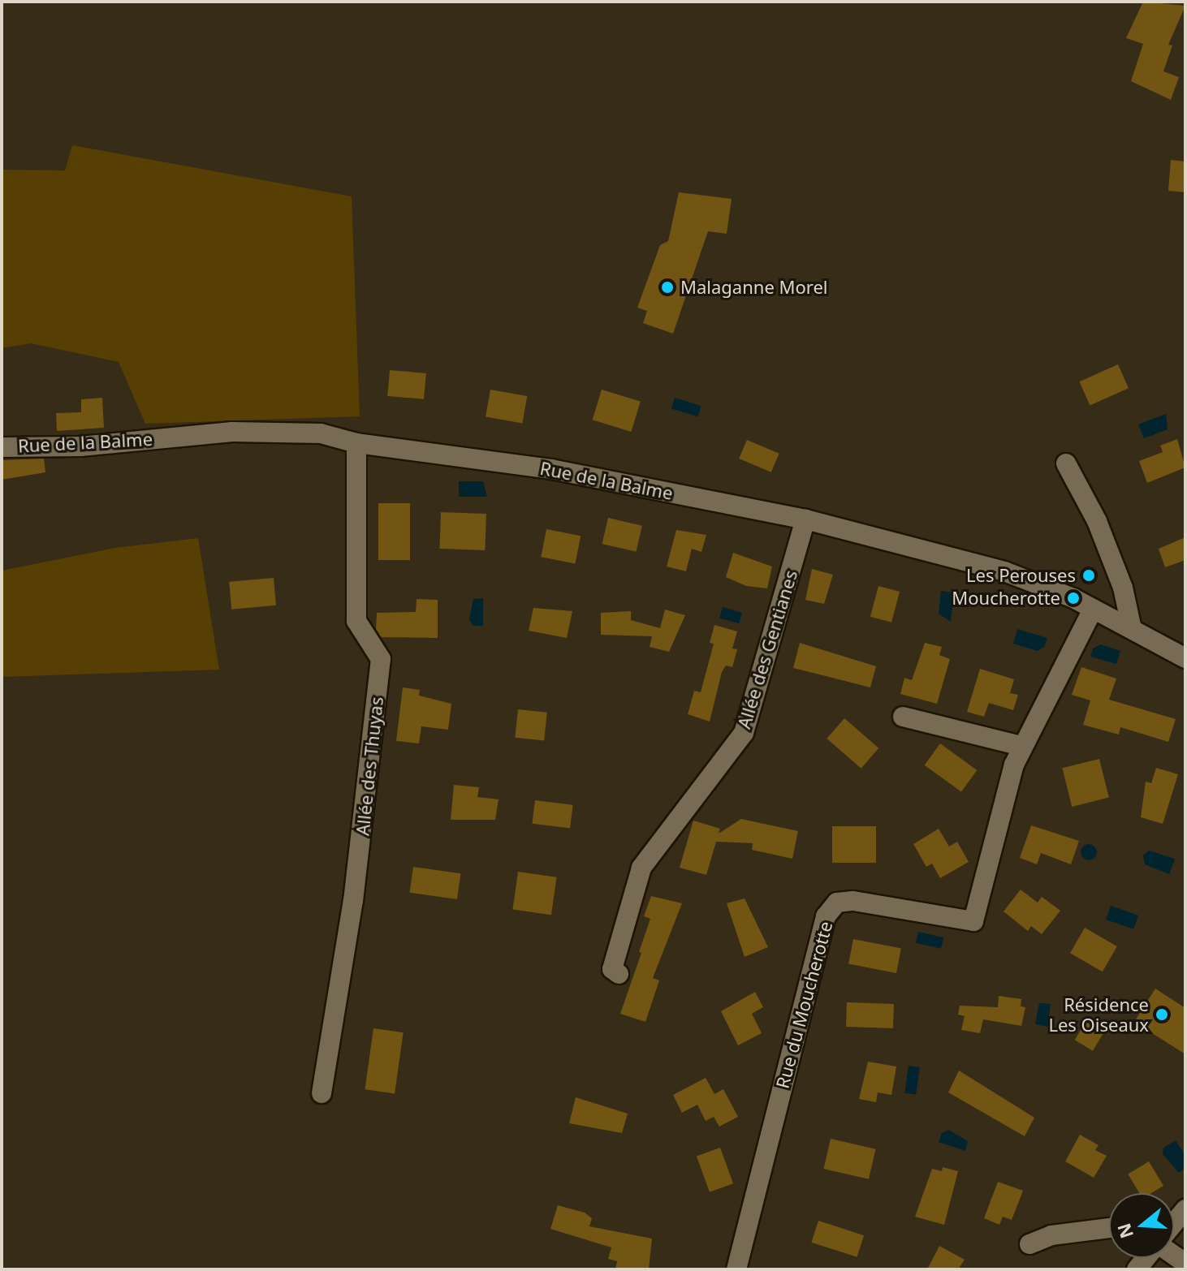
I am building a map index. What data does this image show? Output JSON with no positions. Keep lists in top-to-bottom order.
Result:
{
  "streets": {
    "street": [
      "Rue de la Balme",
      "Allée des Gentianes",
      "Allée des Thuyas",
      "Rue du Moucherotte"
    ]
  },
  "crossings": [
    ["Rue de la Balme", "Allée des Gentianes"],
    ["Rue de la Balme", "Allée des Thuyas"],
    ["Rue de la Balme", "Rue du Moucherotte"]
  ],
  "places": [
    "Malaganne Morel",
    "Les Perouses",
    "Moucherotte",
    "Résidence Les Oiseaux"
  ],
  "north": "left"
}
